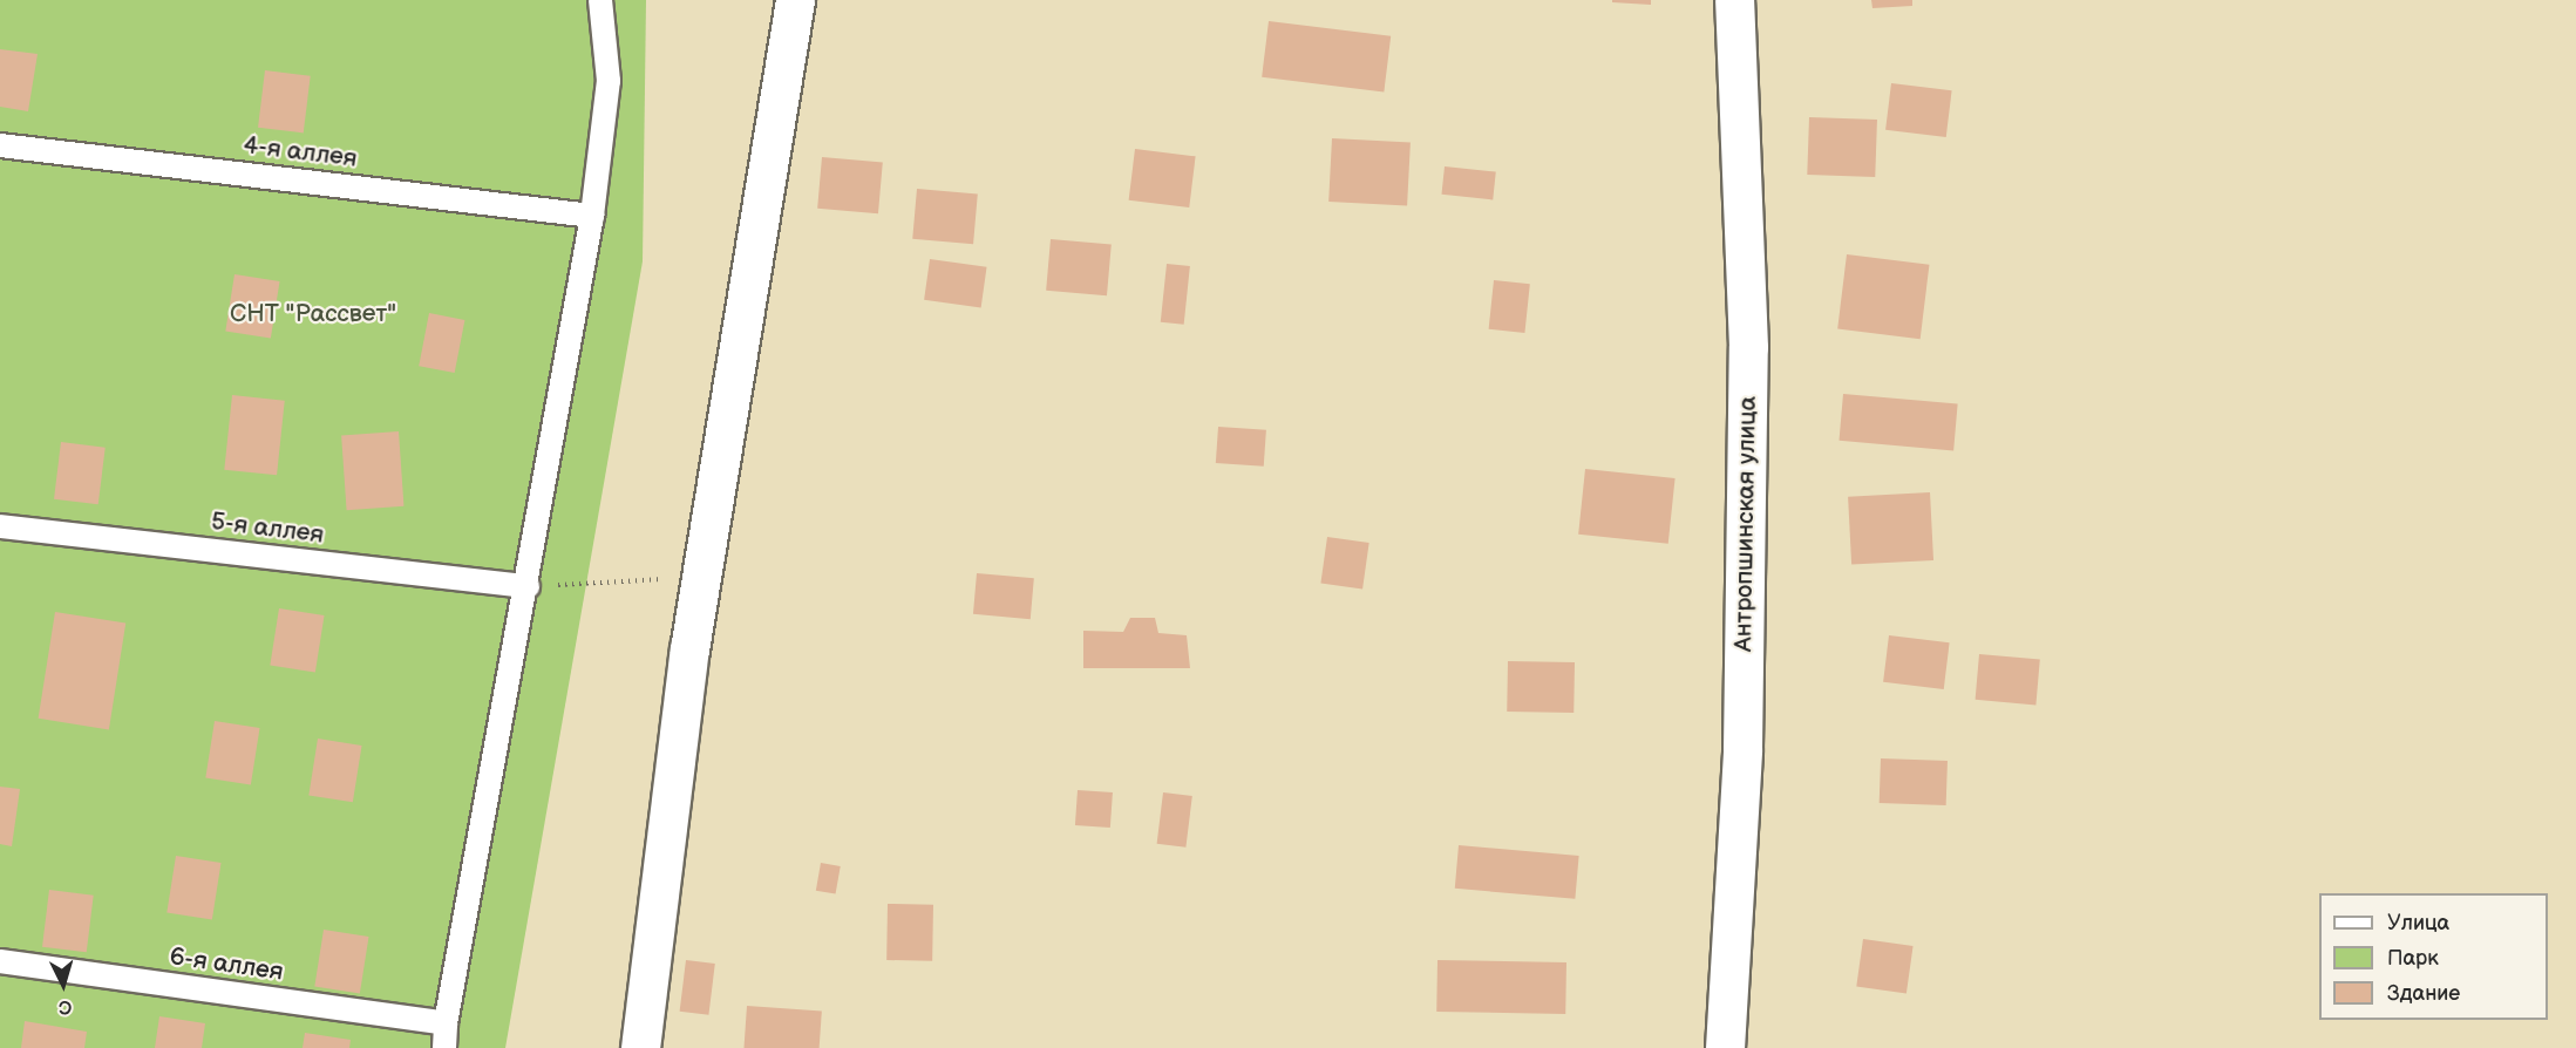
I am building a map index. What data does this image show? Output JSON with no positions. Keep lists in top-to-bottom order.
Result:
{
  "streets": {
    "street": ["Антропшинская улица"],
    "lane": ["4-я аллея", "5-я аллея", "6-я аллея"]
  },
  "parks": ["СНТ \"Рассвет\""],
  "legend": ["Улица", "Парк", "Здание"],
  "north": "bottom"
}
